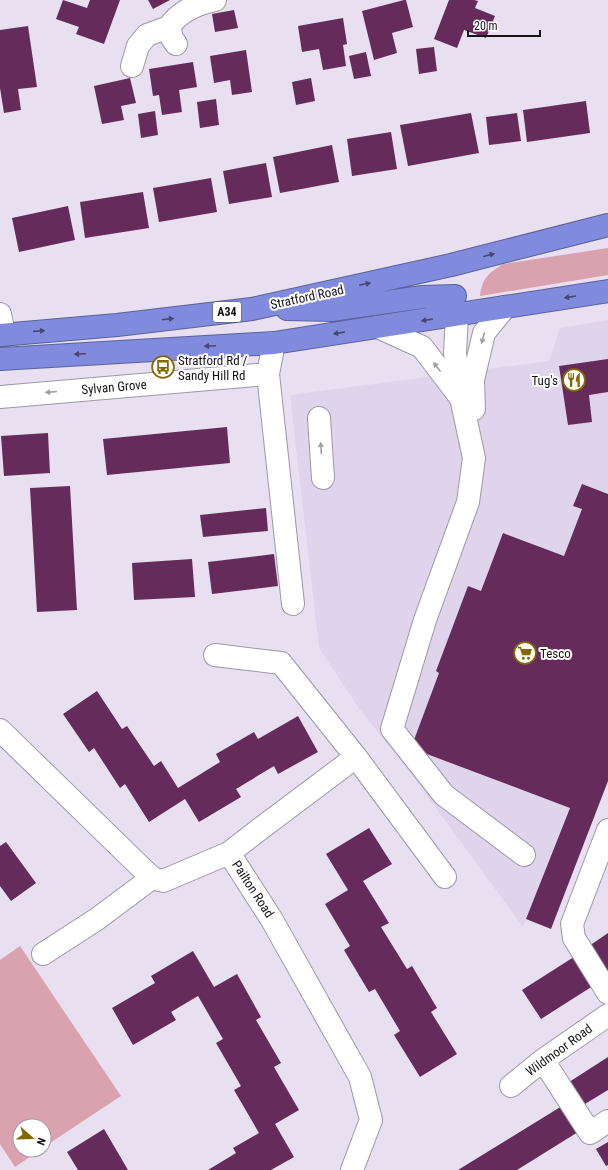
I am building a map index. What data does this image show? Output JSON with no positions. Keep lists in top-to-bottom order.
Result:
{
  "streets": {
    "highway": ["Stratford Road", "A34"],
    "street": ["Sylvan Grove", "Pailton Road", "Wildmoor Road"]
  },
  "one_way": ["Sylvan Grove"],
  "places": {
    "bus stop": ["Stratford Rd / Sandy Hill Rd"],
    "restaurant": ["Tug's"],
    "supermarket": ["Tesco"]
  },
  "scale_bar": "20 m",
  "north": "right"
}
